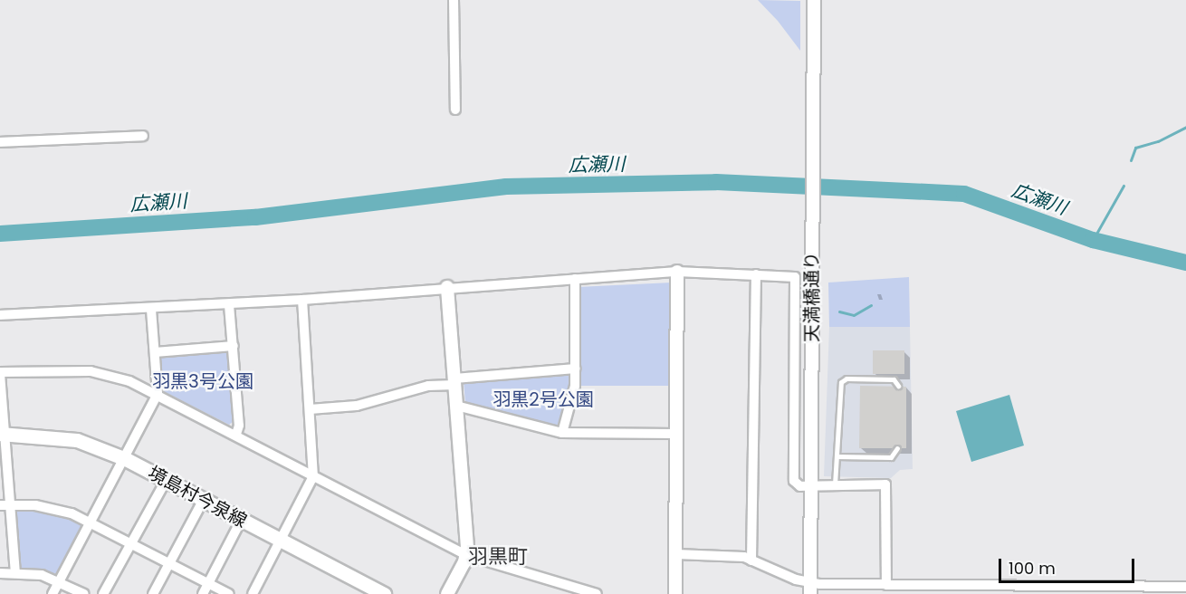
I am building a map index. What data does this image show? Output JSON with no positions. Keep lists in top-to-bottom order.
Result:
{
  "streets": {
    "main road": ["境島村今泉線"],
    "street": ["天満橋通り"]
  },
  "districts": ["羽黒町"],
  "water": ["広瀬川"],
  "parks": ["羽黒3号公園", "羽黒2号公園"],
  "scale_bar": "100 m"
}
